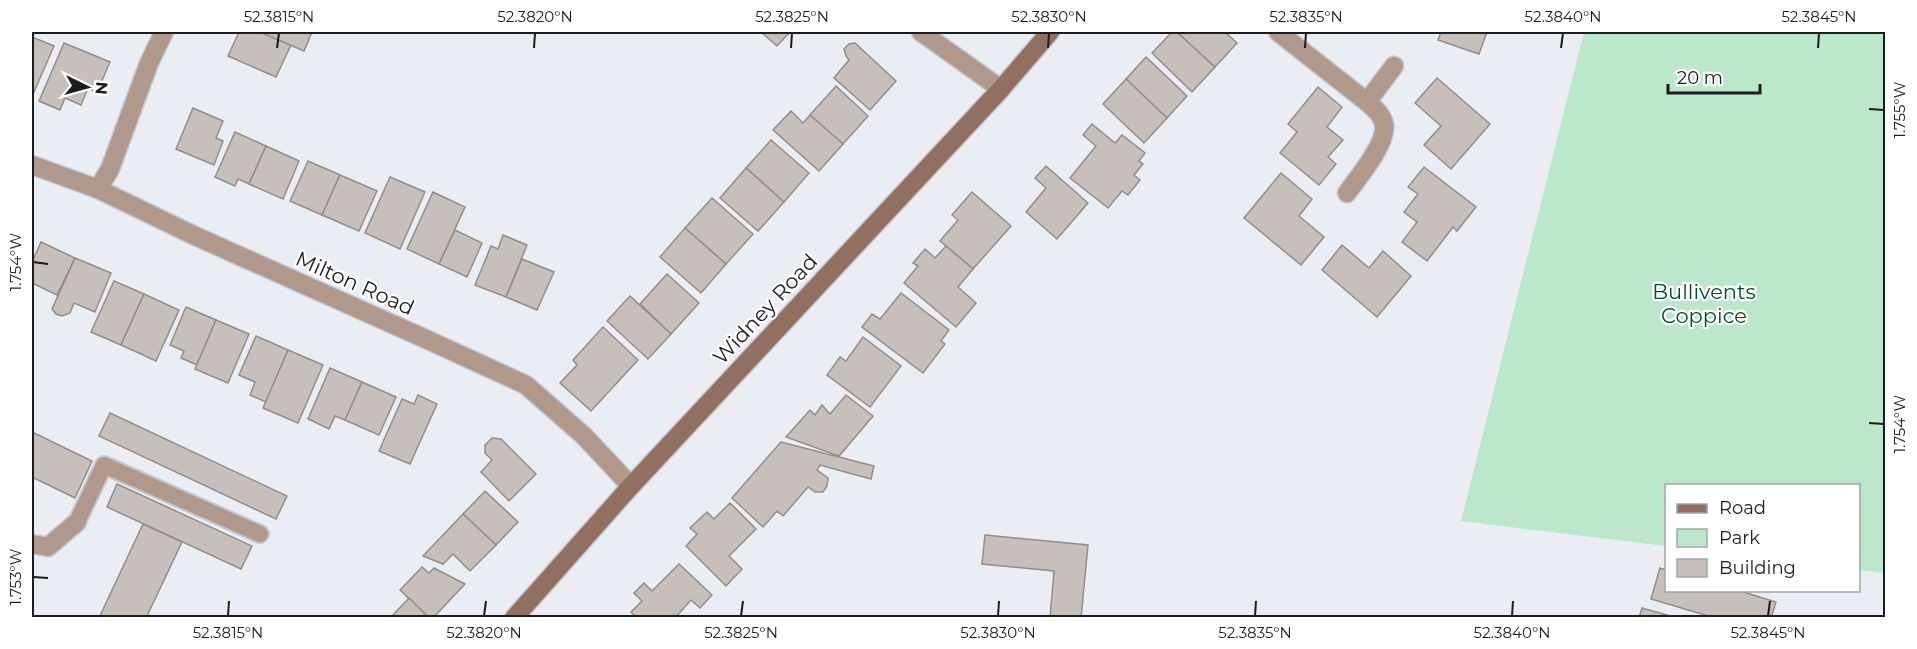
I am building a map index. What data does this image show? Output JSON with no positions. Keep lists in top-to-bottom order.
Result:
{
  "streets": {
    "street": ["Milton Road", "Widney Road"]
  },
  "crossings": [
    ["Milton Road", "Widney Road"]
  ],
  "parks": ["Bullivents Coppice"],
  "legend": ["Road", "Park", "Building"],
  "scale_bar": "20 m",
  "north": "right",
  "coordinates": [
    "52.3815°N",
    "52.3820°N",
    "52.3825°N",
    "52.3830°N",
    "52.3835°N",
    "52.3840°N",
    "52.3845°N",
    "1.755°W",
    "1.754°W",
    "1.753°W"
  ]
}
